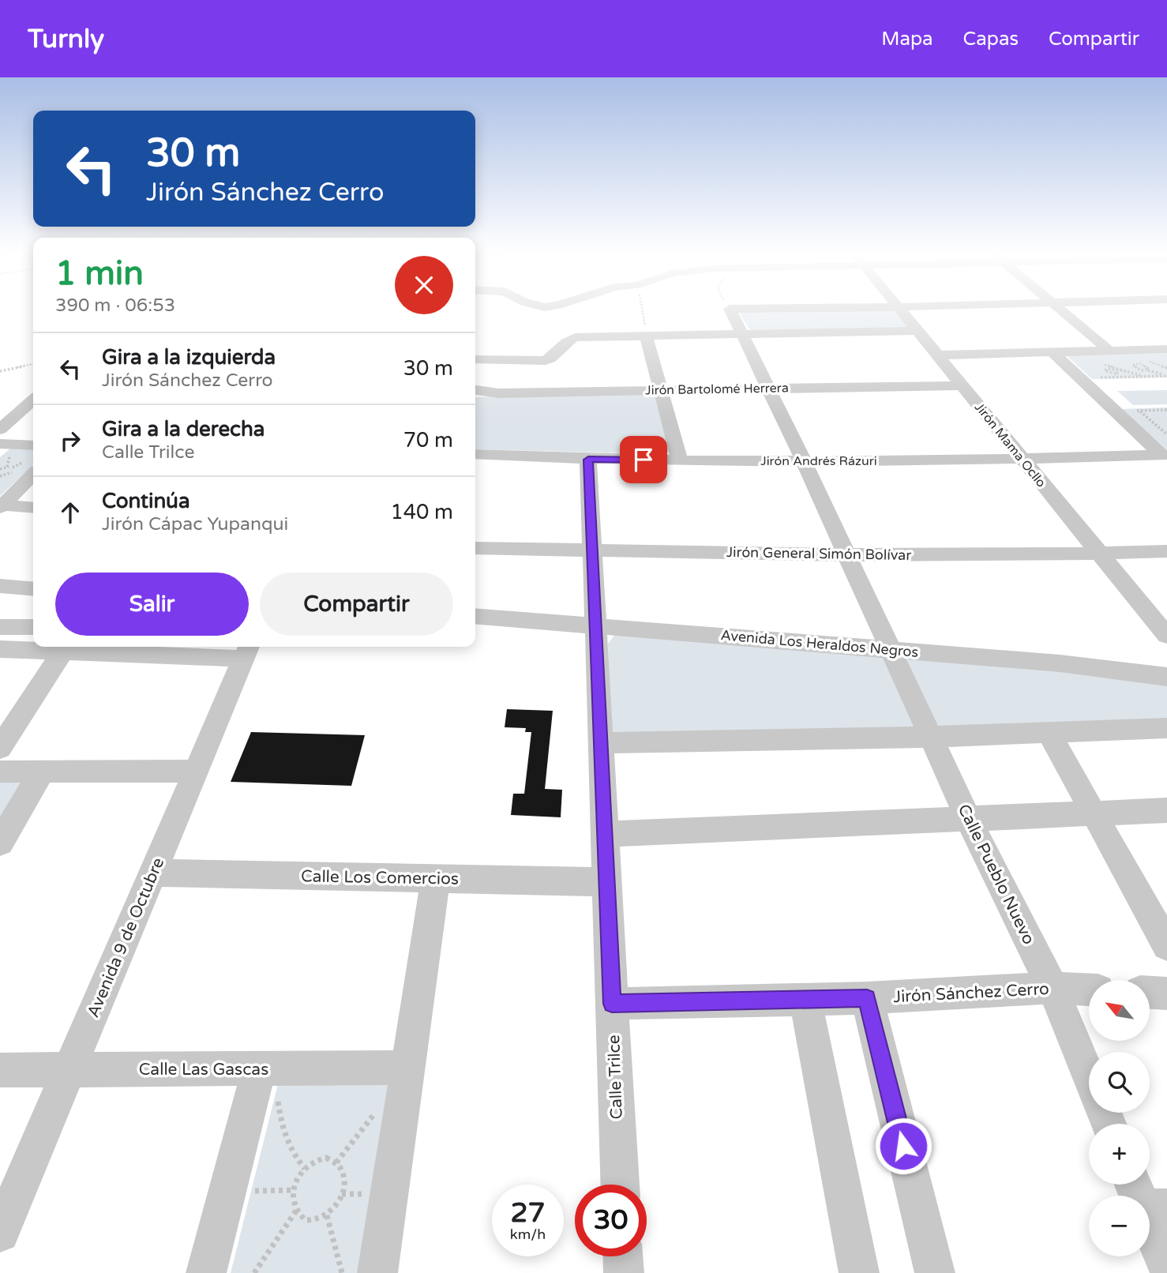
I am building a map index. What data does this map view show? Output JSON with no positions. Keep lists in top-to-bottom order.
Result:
{
  "streets": {
    "street": [
      "Jirón Bartolomé Herrera",
      "Jirón Mama Ocllo",
      "Jirón Andrés Rázuri",
      "Jirón General Simón Bolívar",
      "Avenida Los Heraldos Negros",
      "Calle Pueblo Nuevo",
      "Calle Los Comercios",
      "Avenida 9 de Octubre",
      "Jirón Sánchez Cerro",
      "Calle Las Gascas",
      "Calle Trilce"
    ]
  },
  "crossings": [
    ["Jirón Bartolomé Herrera", "Jirón Mama Ocllo"],
    ["Jirón Bartolomé Herrera", "Calle Pueblo Nuevo"],
    ["Jirón Mama Ocllo", "Jirón Andrés Rázuri"],
    ["Jirón Mama Ocllo", "Jirón General Simón Bolívar"],
    ["Jirón Andrés Rázuri", "Calle Pueblo Nuevo"],
    ["Jirón Andrés Rázuri", "Calle Trilce"],
    ["Jirón General Simón Bolívar", "Calle Pueblo Nuevo"],
    ["Jirón General Simón Bolívar", "Calle Trilce"],
    ["Avenida Los Heraldos Negros", "Calle Pueblo Nuevo"],
    ["Avenida Los Heraldos Negros", "Calle Trilce"],
    ["Calle Pueblo Nuevo", "Jirón Sánchez Cerro"],
    ["Calle Los Comercios", "Avenida 9 de Octubre"],
    ["Calle Los Comercios", "Calle Trilce"],
    ["Avenida 9 de Octubre", "Calle Las Gascas"],
    ["Jirón Sánchez Cerro", "Calle Trilce"]
  ],
  "north": "top left",
  "page": {
    "header": "Turnly",
    "nav": ["Mapa", "Capas", "Compartir"],
    "turn": ["30 m", "Jirón Sánchez Cerro"],
    "heading": ["1 min", "390 m · 06:53"],
    "list": [
      {
        "name": "Gira a la izquierda",
        "note": "Jirón Sánchez Cerro",
        "value": "30 m"
      },
      {
        "name": "Gira a la derecha",
        "note": "Calle Trilce",
        "value": "70 m"
      },
      {
        "name": "Continúa",
        "note": "Jirón Cápac Yupanqui",
        "value": "140 m"
      }
    ],
    "buttons": ["Salir", "Compartir"],
    "map_buttons": ["+", "−"],
    "speed": "27 km/h",
    "limit": "30"
  }
}
